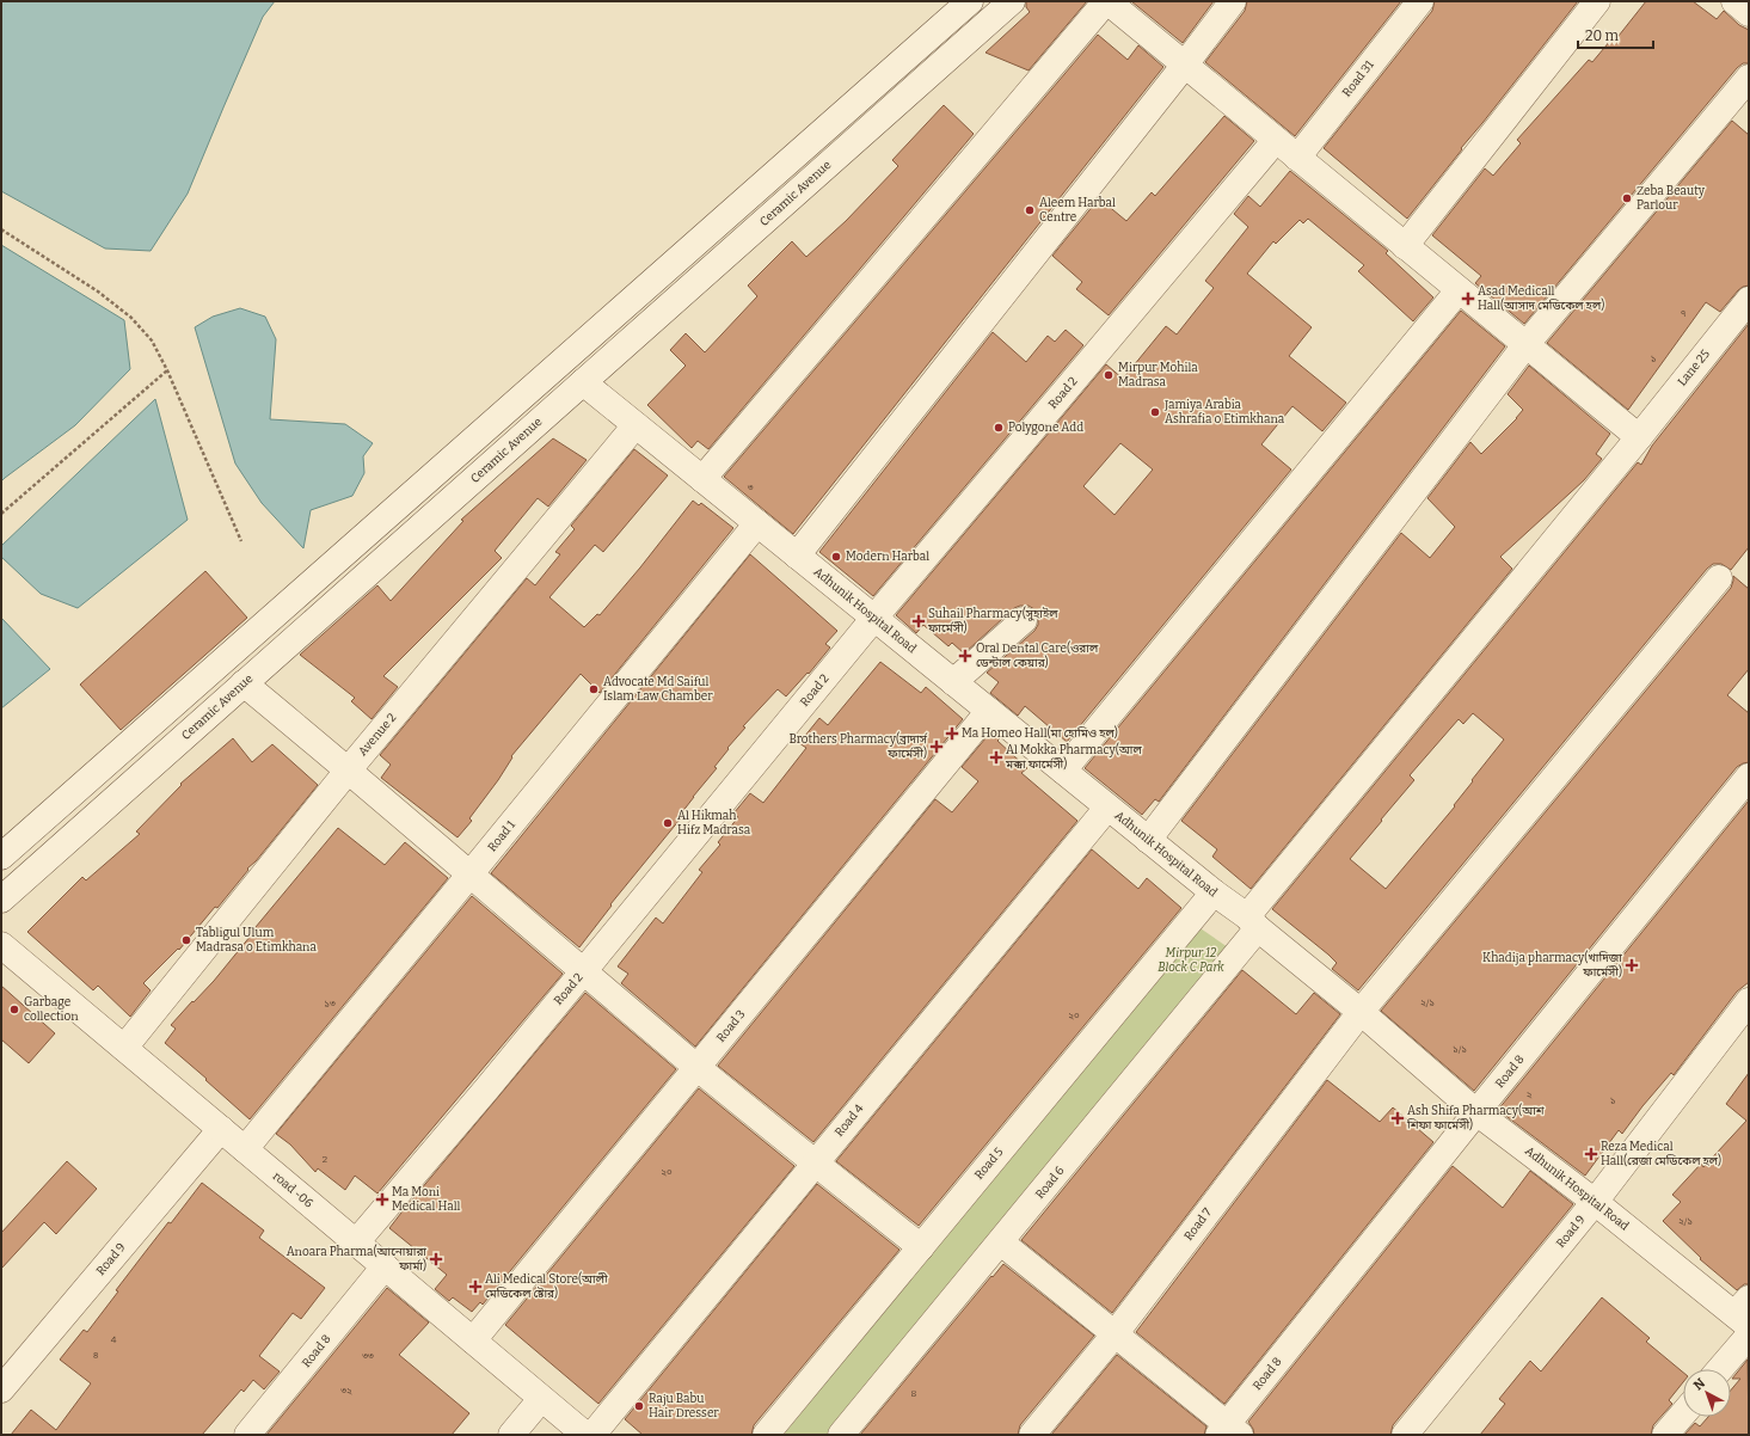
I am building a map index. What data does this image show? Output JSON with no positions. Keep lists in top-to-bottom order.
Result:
{
  "streets": {
    "street": [
      "Road 31",
      "Ceramic Avenue",
      "Lane 25",
      "Road 2",
      "Adhunik Hospital Road",
      "Avenue 2",
      "Road 1",
      "Road 3",
      "Road 8",
      "Road 4",
      "Road 5",
      "Road 6",
      "road -06",
      "Road 7",
      "Road 9"
    ]
  },
  "crossings": [
    ["Ceramic Avenue", "Adhunik Hospital Road"],
    ["Lane 25", "Adhunik Hospital Road"],
    ["Lane 25", "Road 6"],
    ["Road 2", "Adhunik Hospital Road"],
    ["Road 2", "road -06"],
    ["Adhunik Hospital Road", "Avenue 2"],
    ["Adhunik Hospital Road", "Road 1"],
    ["Adhunik Hospital Road", "Road 3"],
    ["Adhunik Hospital Road", "Road 8"],
    ["Adhunik Hospital Road", "Road 4"],
    ["Adhunik Hospital Road", "Road 5"],
    ["Adhunik Hospital Road", "Road 6"],
    ["Adhunik Hospital Road", "Road 7"],
    ["Adhunik Hospital Road", "Road 9"],
    ["Avenue 2", "road -06"],
    ["Road 1", "road -06"],
    ["Road 3", "road -06"],
    ["Road 8", "road -06"],
    ["road -06", "Road 9"]
  ],
  "parks": ["Mirpur 12 Block C Park"],
  "places": {
    "other": [
      "Zeba Beauty Parlour",
      "Aleem Harbal Centre",
      "Mirpur Mohila Madrasa",
      "Jamiya Arabia Ashrafia o Etimkhana",
      "Polygone Add",
      "Modern Harbal",
      "Advocate Md Saiful Islam Law Chamber",
      "Al Hikmah Hifz Madrasa",
      "Tabligul Ulum Madrasa o Etimkhana",
      "Garbage collection",
      "Raju Babu Hair Dresser"
    ],
    "health": [
      "Asad Medicall Hall(আসাদ মেডিকেল হল)",
      "Suhail Pharmacy(সুহাইল ফার্মেসী)",
      "Oral Dental Care(ওরাল ডেন্টাল কেয়ার)",
      "Ma Homeo Hall(মা হোমিও হল)",
      "Brothers Pharmacy(ব্রাদার্স ফার্মেসী)",
      "Al Mokka Pharmacy(আল মক্কা ফার্মেসী)",
      "Khadija pharmacy(খাদিজা ফার্মেসী)",
      "Ash Shifa Pharmacy(আশ শিফা ফার্মেসী)",
      "Reza Medical Hall(রেজা মেডিকেল হল)",
      "Ma Moni Medical Hall",
      "Anoara Pharma(আনোয়ারা ফার্মা)",
      "Ali Medical Store(আলী মেডিকেল ষ্টোর)"
    ]
  },
  "house_numbers": [
    "৭",
    "১",
    "৩",
    "২/১",
    "১৩",
    "২০",
    "১/১",
    "২",
    "১",
    "2",
    "২০",
    "২/১",
    "4",
    "৪",
    "৩৩",
    "৩২",
    "8"
  ],
  "scale_bar": "20 m",
  "north": "top left"
}
